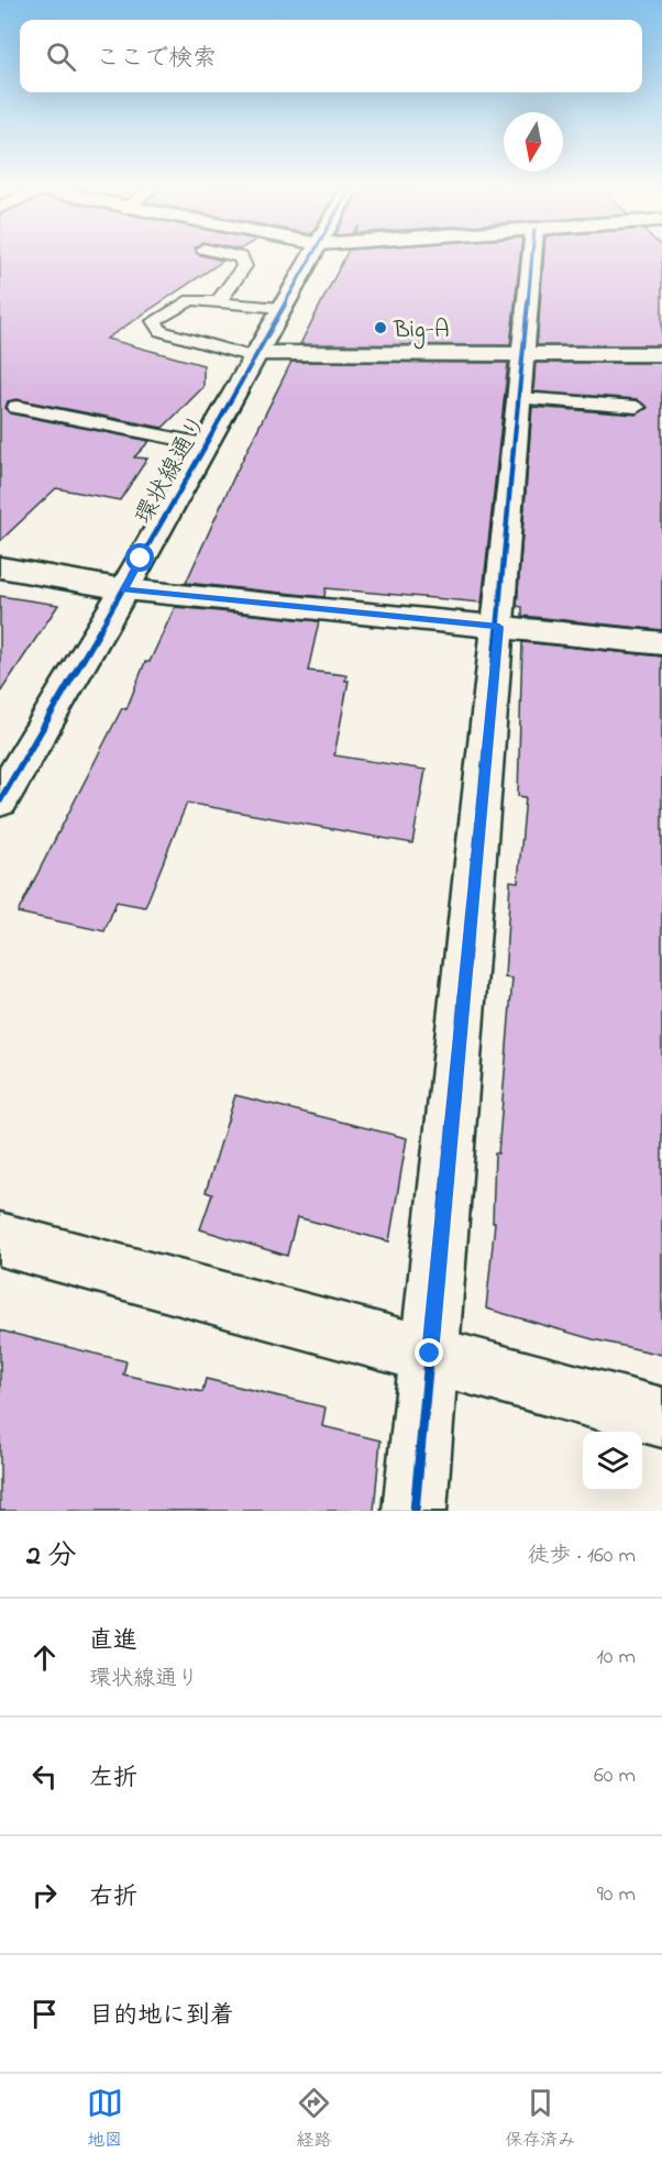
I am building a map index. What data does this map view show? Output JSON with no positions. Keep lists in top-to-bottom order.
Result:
{
  "streets": {
    "street": ["環状線通り"]
  },
  "places": ["Big-A"],
  "north": "bottom",
  "page": {
    "search": "ここで検索",
    "heading": ["2 分", "徒歩 · 160 m"],
    "list": [
      ["直進", "環状線通り", "10 m"],
      ["左折", "60 m"],
      ["右折", "90 m"],
      "目的地に到着"
    ],
    "nav": ["地図", "経路", "保存済み"]
  }
}
